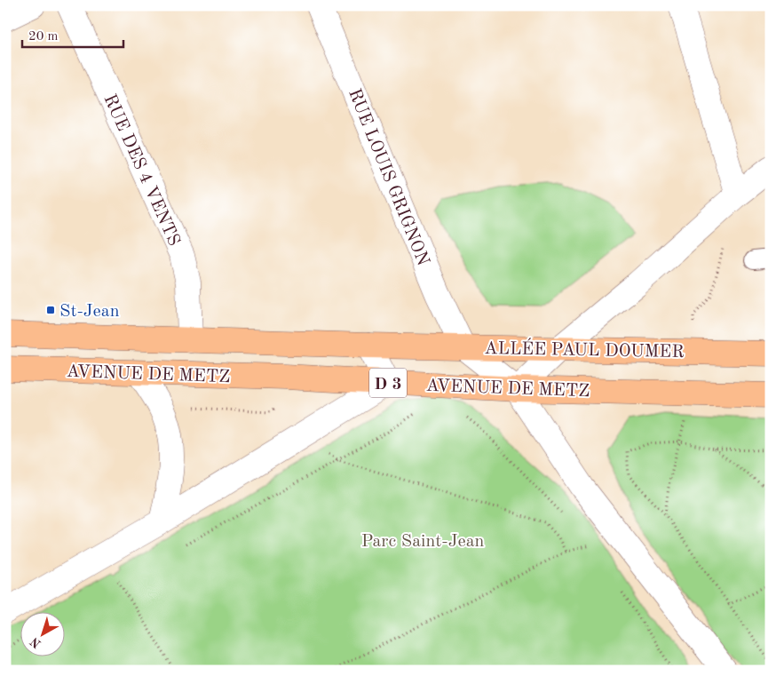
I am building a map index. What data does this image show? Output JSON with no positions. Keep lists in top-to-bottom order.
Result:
{
  "streets": {
    "main road": ["ALLÉE PAUL DOUMER", "AVENUE DE METZ", "D 3"],
    "street": ["RUE DES 4 VENTS", "RUE LOUIS GRIGNON"]
  },
  "crossings": [
    ["RUE DES 4 VENTS", "AVENUE DE METZ"],
    ["RUE LOUIS GRIGNON", "ALLÉE PAUL DOUMER"],
    ["ALLÉE PAUL DOUMER", "AVENUE DE METZ"]
  ],
  "parks": ["Parc Saint-Jean"],
  "places": {
    "transit": ["St-Jean"]
  },
  "scale_bar": "20 m",
  "north": "bottom left"
}
